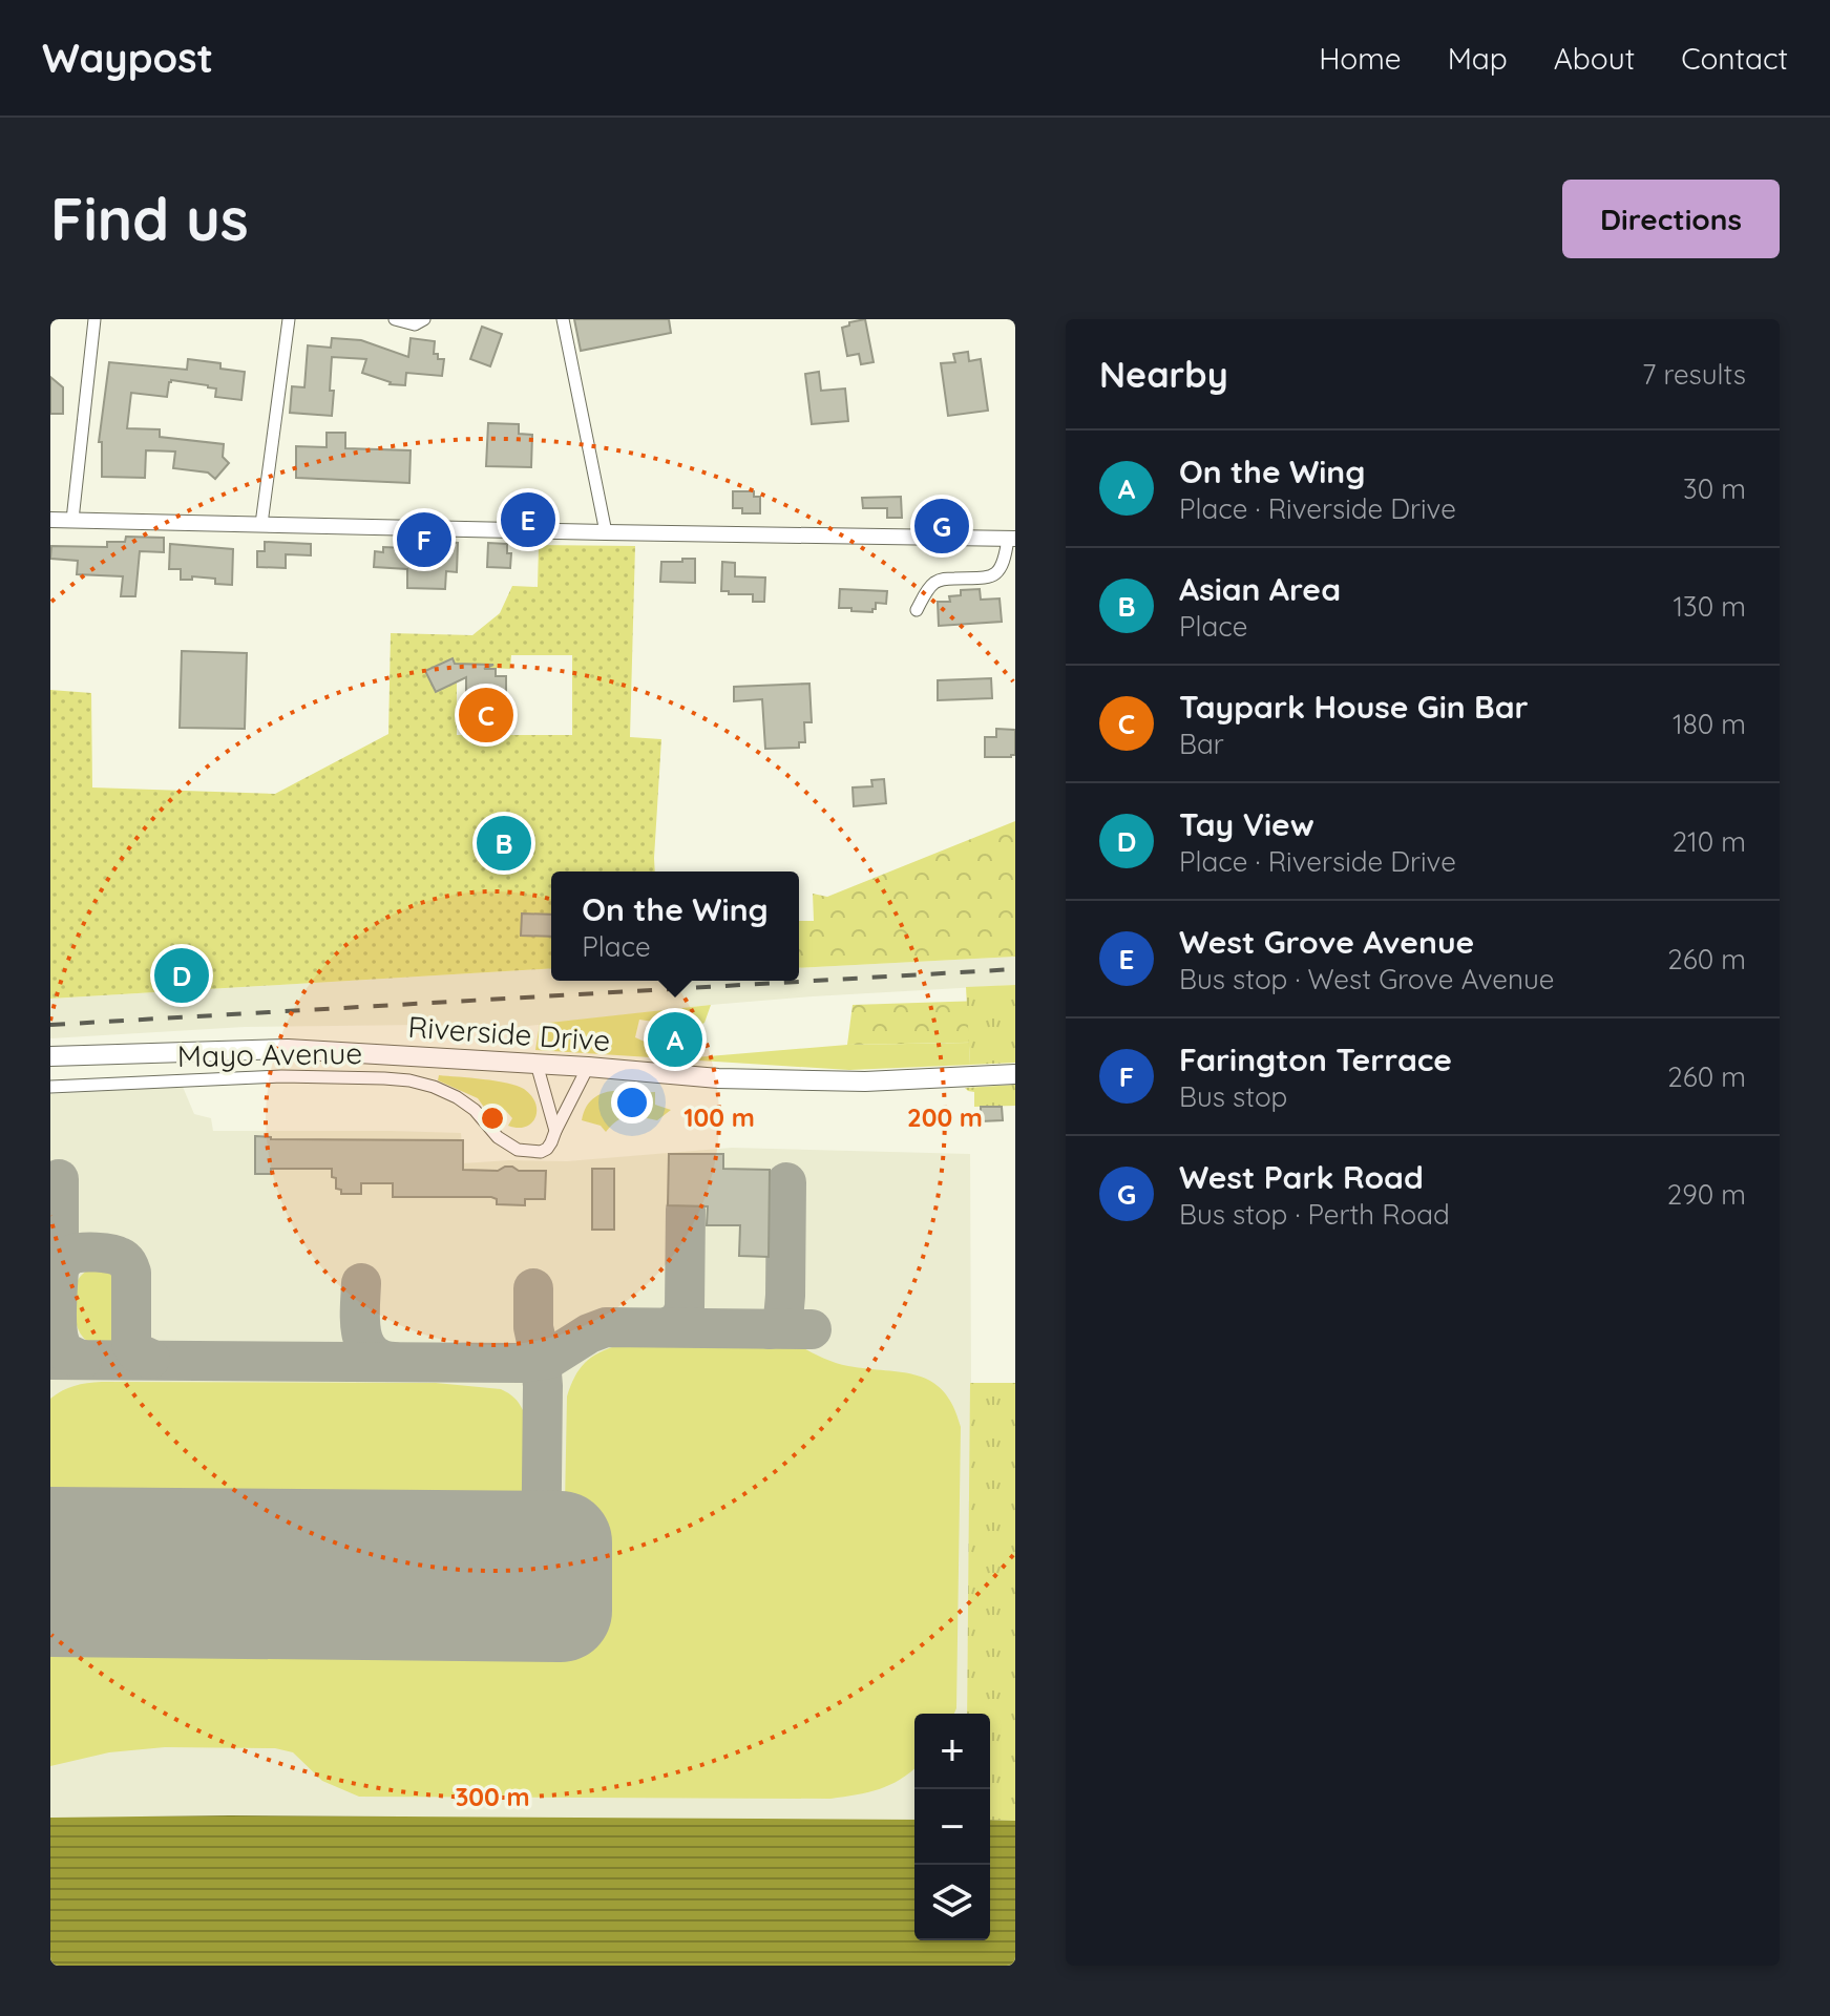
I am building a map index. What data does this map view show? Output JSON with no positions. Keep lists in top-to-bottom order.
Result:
{
  "streets": {
    "main road": ["Riverside Drive"],
    "street": ["Mayo Avenue"]
  },
  "crossings": [
    ["Riverside Drive", "Mayo Avenue"]
  ],
  "page": {
    "header": "Waypost",
    "nav": [
      "Home",
      "Map",
      "About",
      "Contact"
    ],
    "buttons": "Directions",
    "title": "Find us",
    "heading": ["Nearby", "7 results"],
    "list": [
      {
        "mark": "A",
        "name": "On the Wing",
        "note": "Place · Riverside Drive",
        "value": "30 m"
      },
      {
        "mark": "B",
        "name": "Asian Area",
        "note": "Place",
        "value": "130 m"
      },
      {
        "mark": "C",
        "name": "Taypark House Gin Bar",
        "note": "Bar",
        "value": "180 m"
      },
      {
        "mark": "D",
        "name": "Tay View",
        "note": "Place · Riverside Drive",
        "value": "210 m"
      },
      {
        "mark": "E",
        "name": "West Grove Avenue",
        "note": "Bus stop · West Grove Avenue",
        "value": "260 m"
      },
      {
        "mark": "F",
        "name": "Farington Terrace",
        "note": "Bus stop",
        "value": "260 m"
      },
      {
        "mark": "G",
        "name": "West Park Road",
        "note": "Bus stop · Perth Road",
        "value": "290 m"
      }
    ],
    "pins": [
      "E",
      "G",
      "F",
      "C",
      "B",
      "D",
      "A"
    ],
    "popup": ["On the Wing", "Place"],
    "map_buttons": ["+", "−"]
  },
  "rings": ["100 m", "200 m", "300 m"]
}
